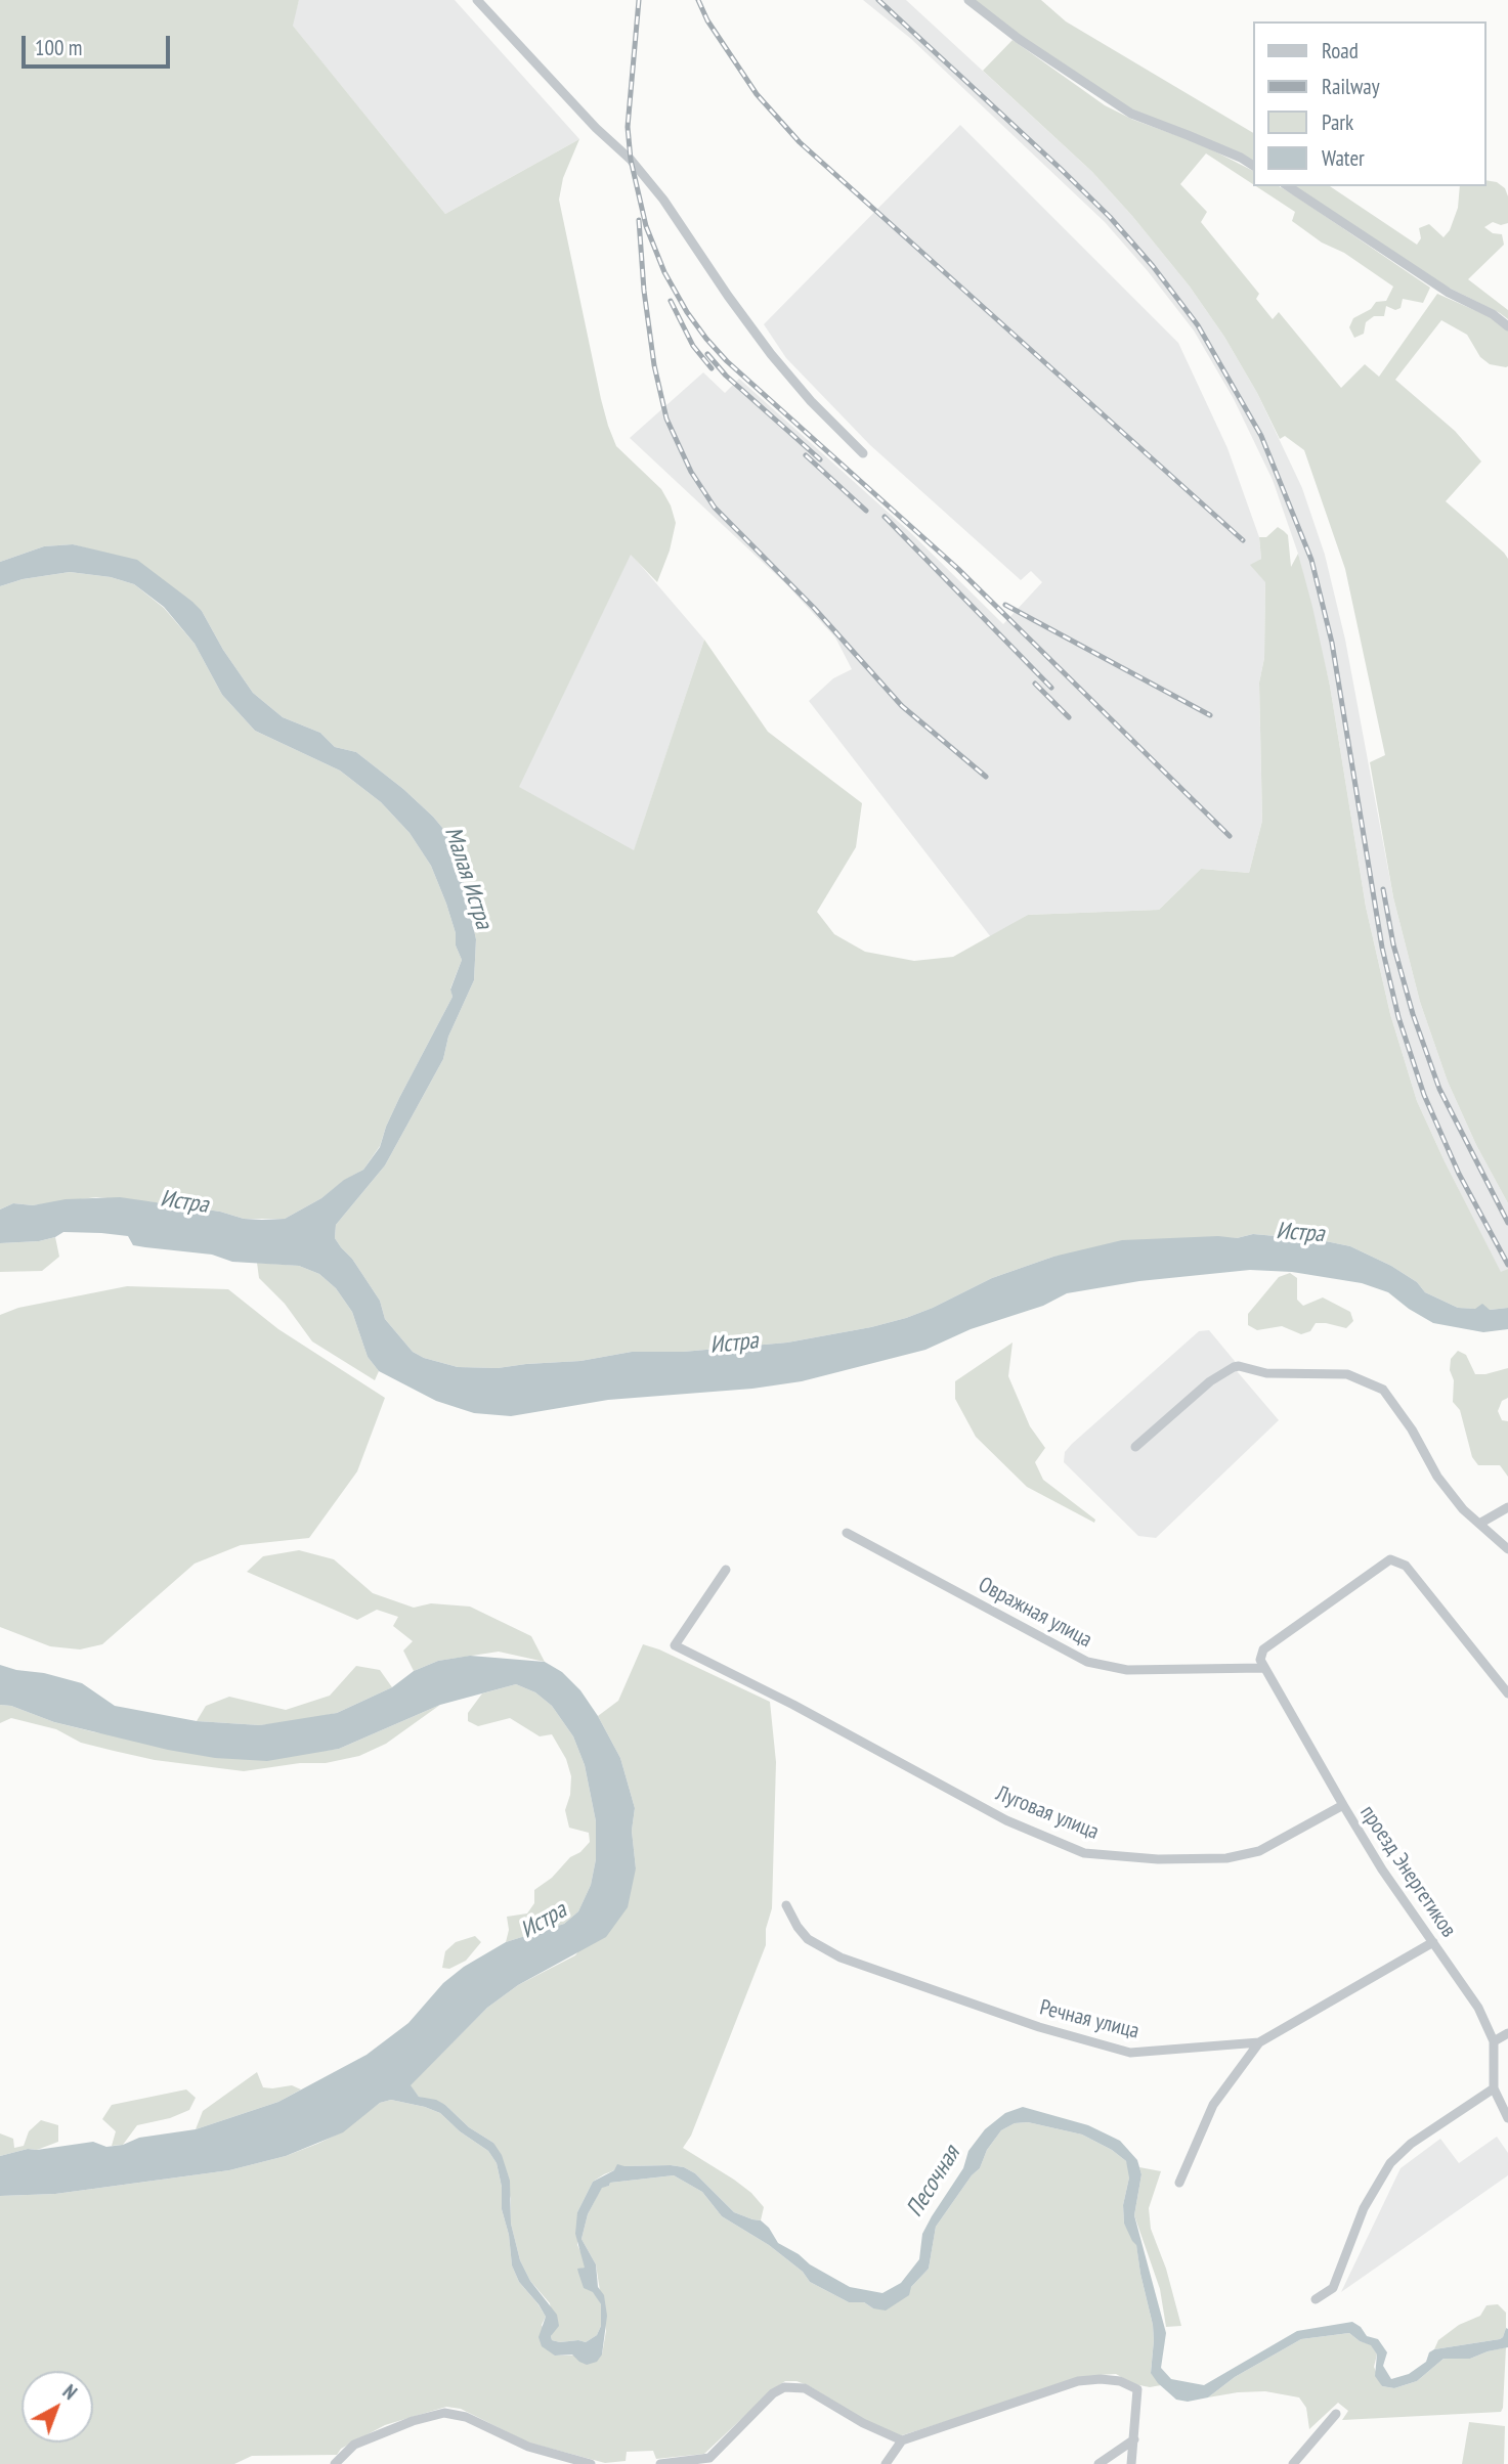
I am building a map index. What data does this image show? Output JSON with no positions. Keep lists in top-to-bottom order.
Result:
{
  "streets": {
    "street": [
      "Овражная улица",
      "Луговая улица",
      "проезд Энергетиков",
      "Речная улица"
    ]
  },
  "crossings": [
    ["Овражная улица", "проезд Энергетиков"],
    ["Луговая улица", "проезд Энергетиков"],
    ["проезд Энергетиков", "Речная улица"]
  ],
  "water": ["Малая Истра", "Истра", "Песочная"],
  "legend": [
    "Road",
    "Railway",
    "Park",
    "Water"
  ],
  "scale_bar": "100 m",
  "north": "top right"
}
